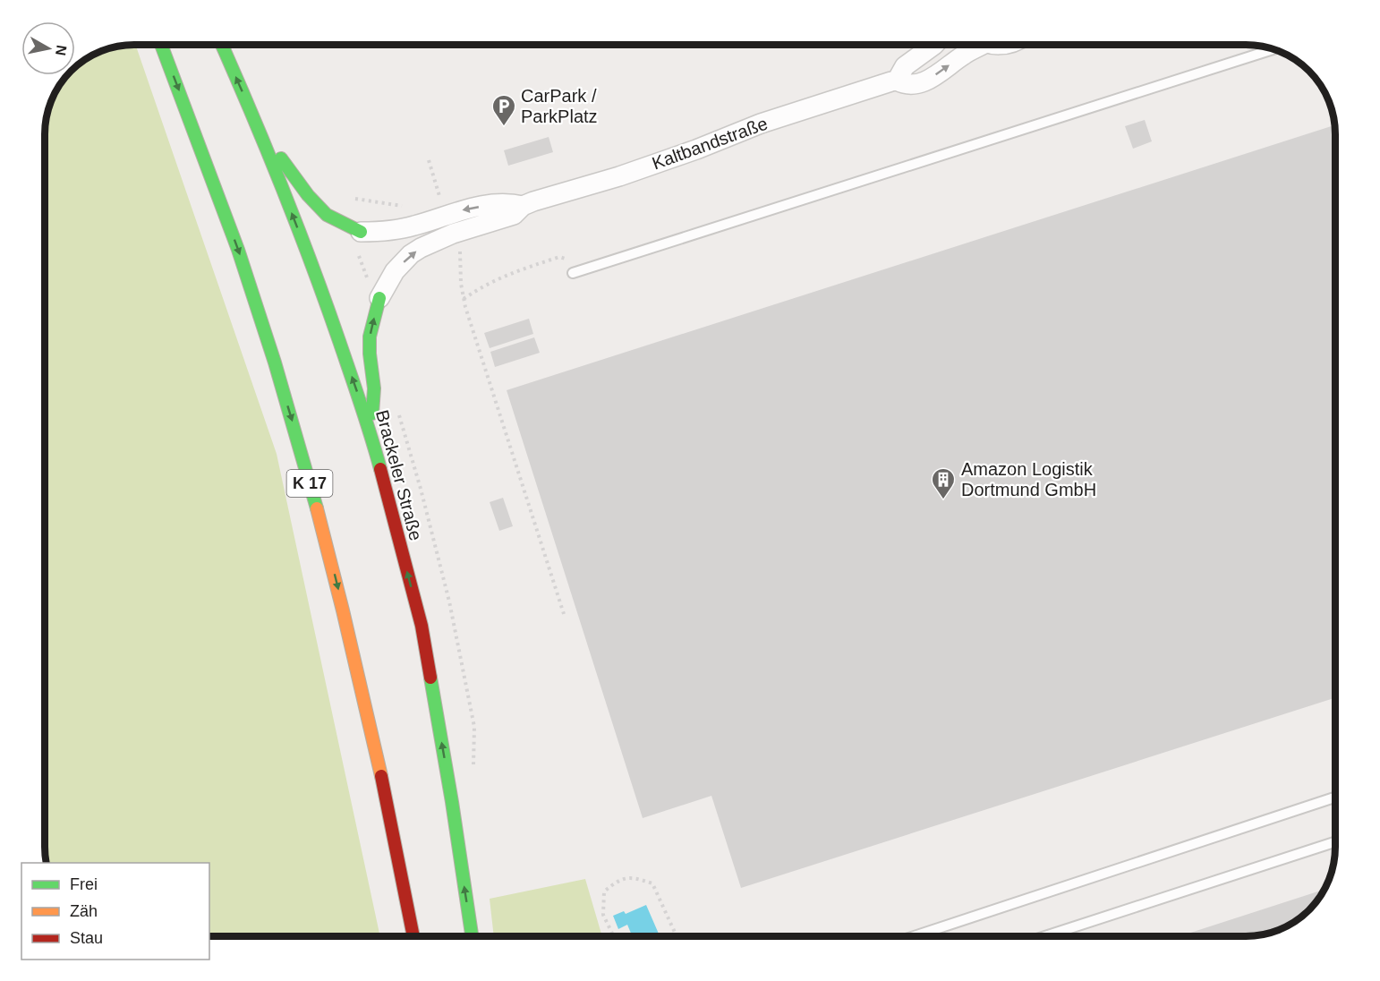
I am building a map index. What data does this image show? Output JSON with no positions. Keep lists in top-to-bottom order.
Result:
{
  "streets": {
    "highway": ["Brackeler Straße", "K 17"],
    "street": ["Kaltbandstraße"]
  },
  "places": {
    "parking": ["CarPark / ParkPlatz"],
    "building": ["Amazon Logistik Dortmund GmbH"]
  },
  "legend": ["Frei", "Zäh", "Stau"],
  "north": "right"
}
